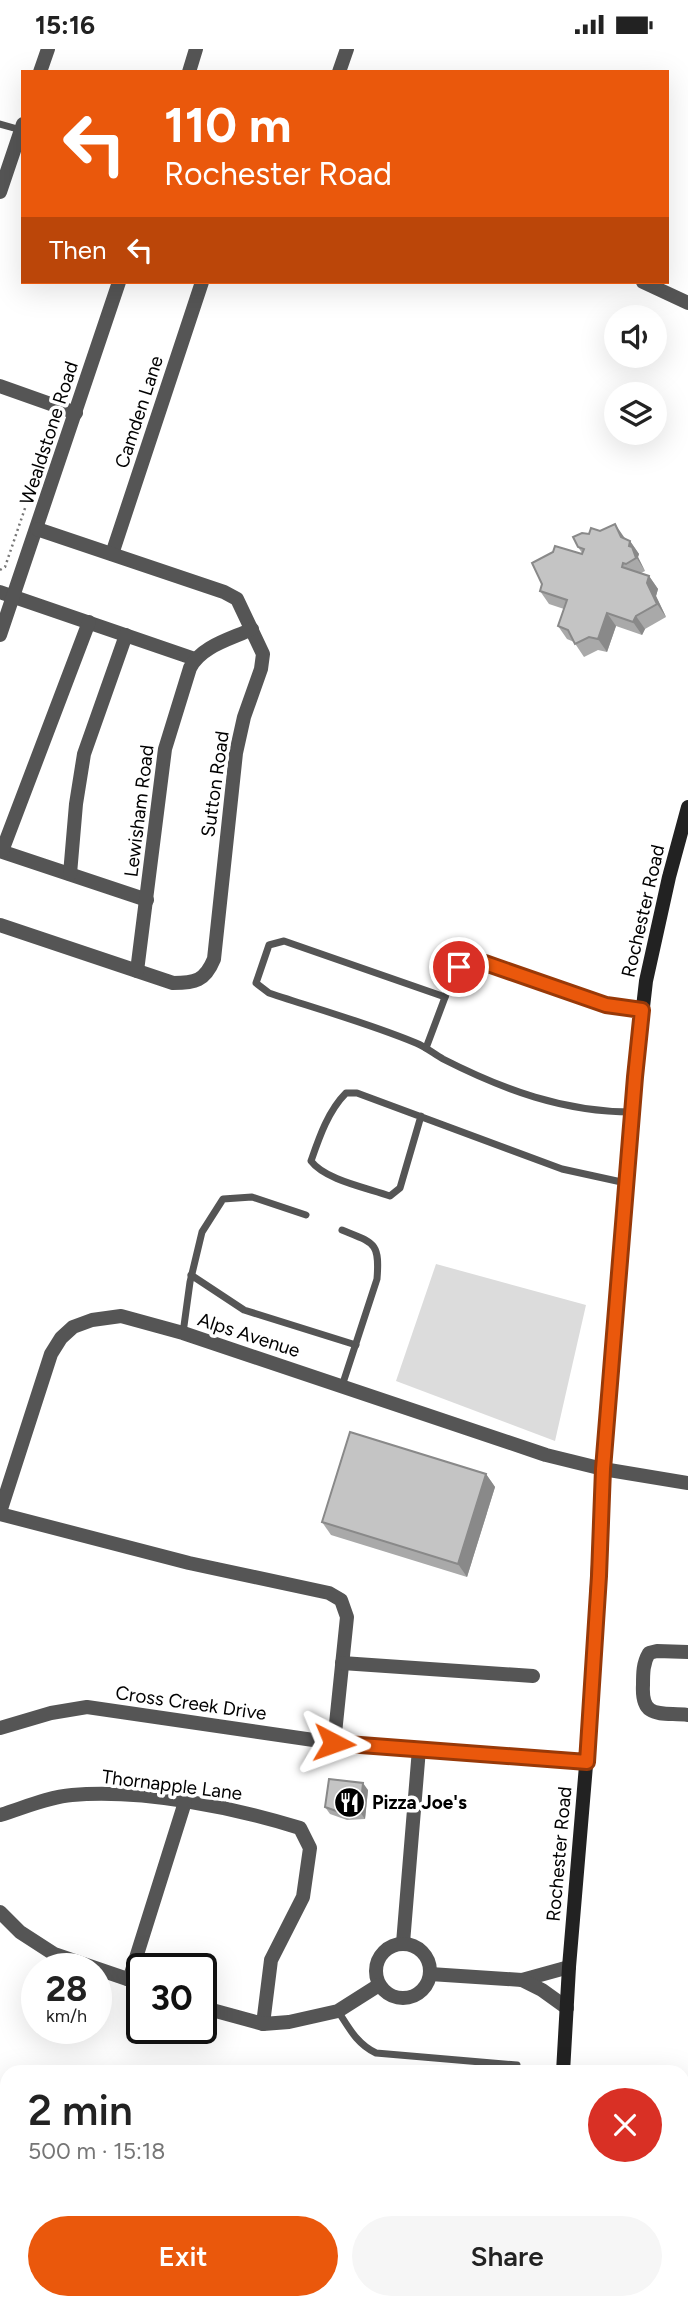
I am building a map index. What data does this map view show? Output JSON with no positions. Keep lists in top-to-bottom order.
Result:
{
  "streets": {
    "street": [
      "Camden Lane",
      "Wealdstone Road",
      "Sutton Road",
      "Lewisham Road",
      "Rochester Road",
      "Alps Avenue",
      "Cross Creek Drive",
      "Thornapple Lane"
    ]
  },
  "crossings": [
    ["Camden Lane", "Sutton Road"],
    ["Wealdstone Road", "Sutton Road"],
    ["Sutton Road", "Lewisham Road"],
    ["Rochester Road", "Alps Avenue"],
    ["Rochester Road", "Cross Creek Drive"]
  ],
  "places": {
    "restaurant": ["Pizza Joe's"]
  },
  "page": {
    "status": "15:16",
    "turn": ["110 m", "Rochester Road"],
    "then": "Then",
    "speed": "28 km/h",
    "limit": "30",
    "heading": ["2 min", "500 m · 15:18"],
    "buttons": ["Exit", "Share"]
  }
}
